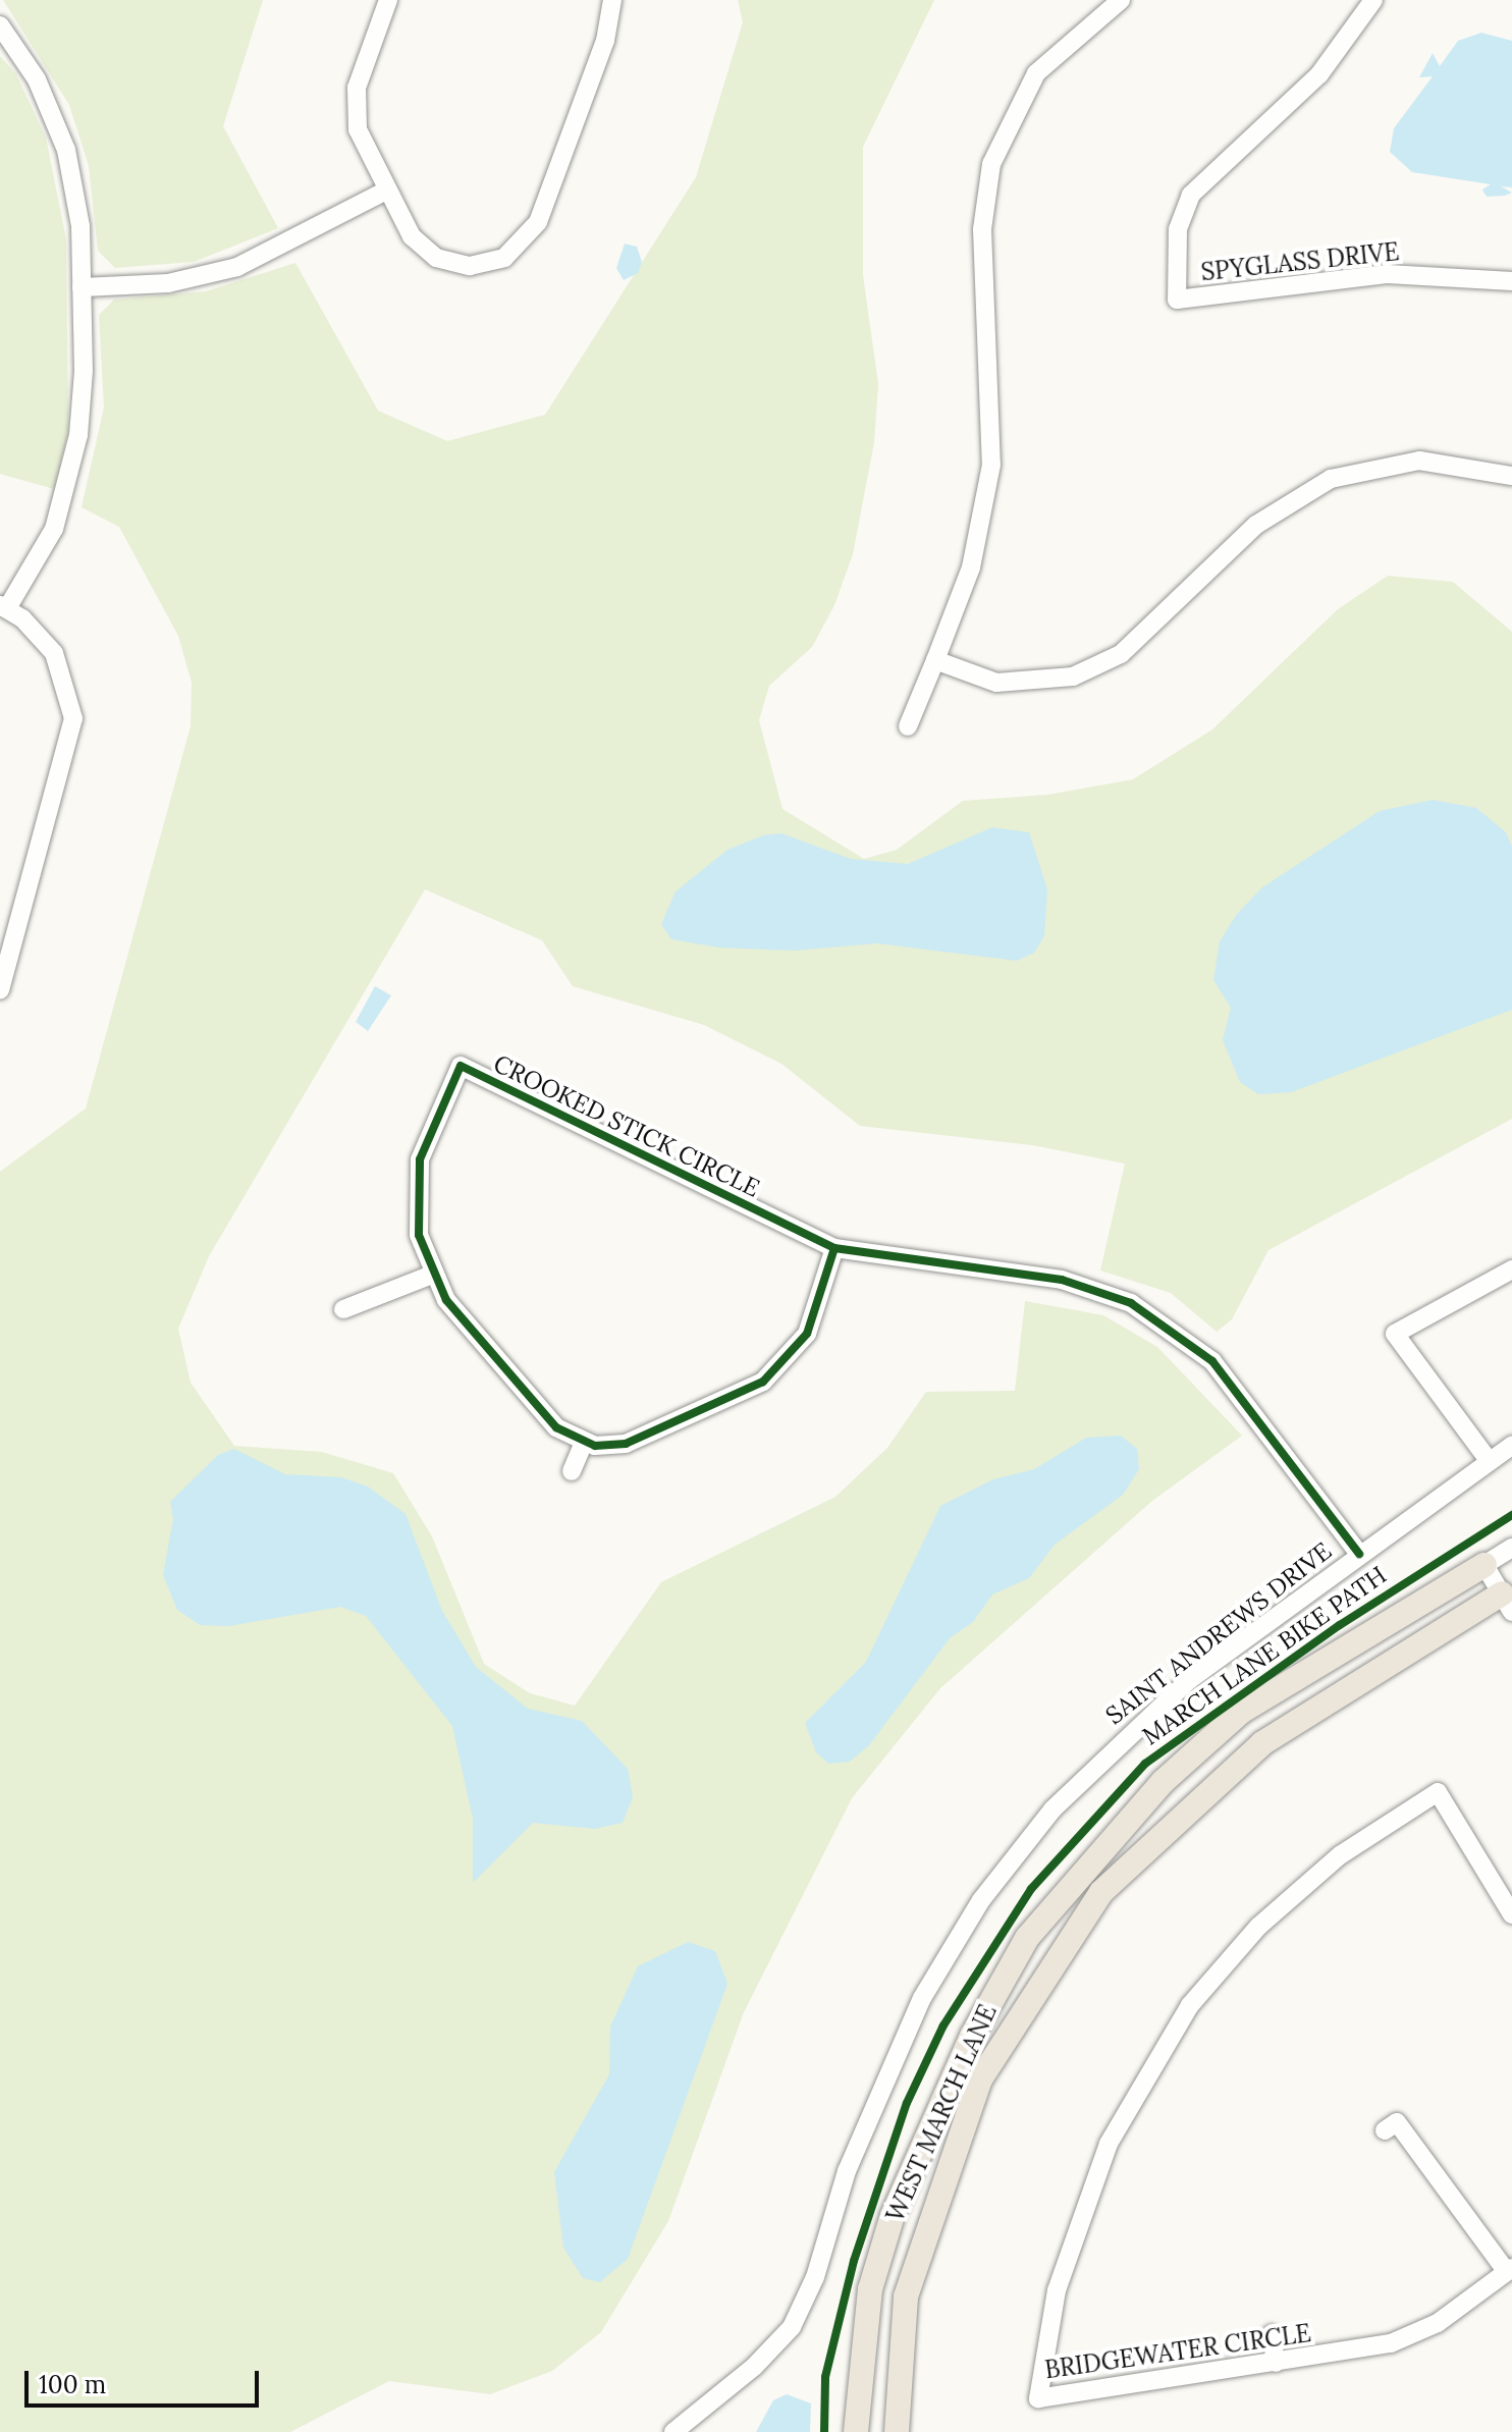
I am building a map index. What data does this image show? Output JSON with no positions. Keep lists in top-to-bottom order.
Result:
{
  "streets": {
    "main road": ["WEST MARCH LANE"],
    "street": [
      "SPYGLASS DRIVE",
      "CROOKED STICK CIRCLE",
      "SAINT ANDREWS DRIVE",
      "BRIDGEWATER CIRCLE"
    ],
    "cycle path": ["MARCH LANE BIKE PATH"]
  },
  "crossings": [
    ["CROOKED STICK CIRCLE", "SAINT ANDREWS DRIVE"]
  ],
  "scale_bar": "100 m"
}
